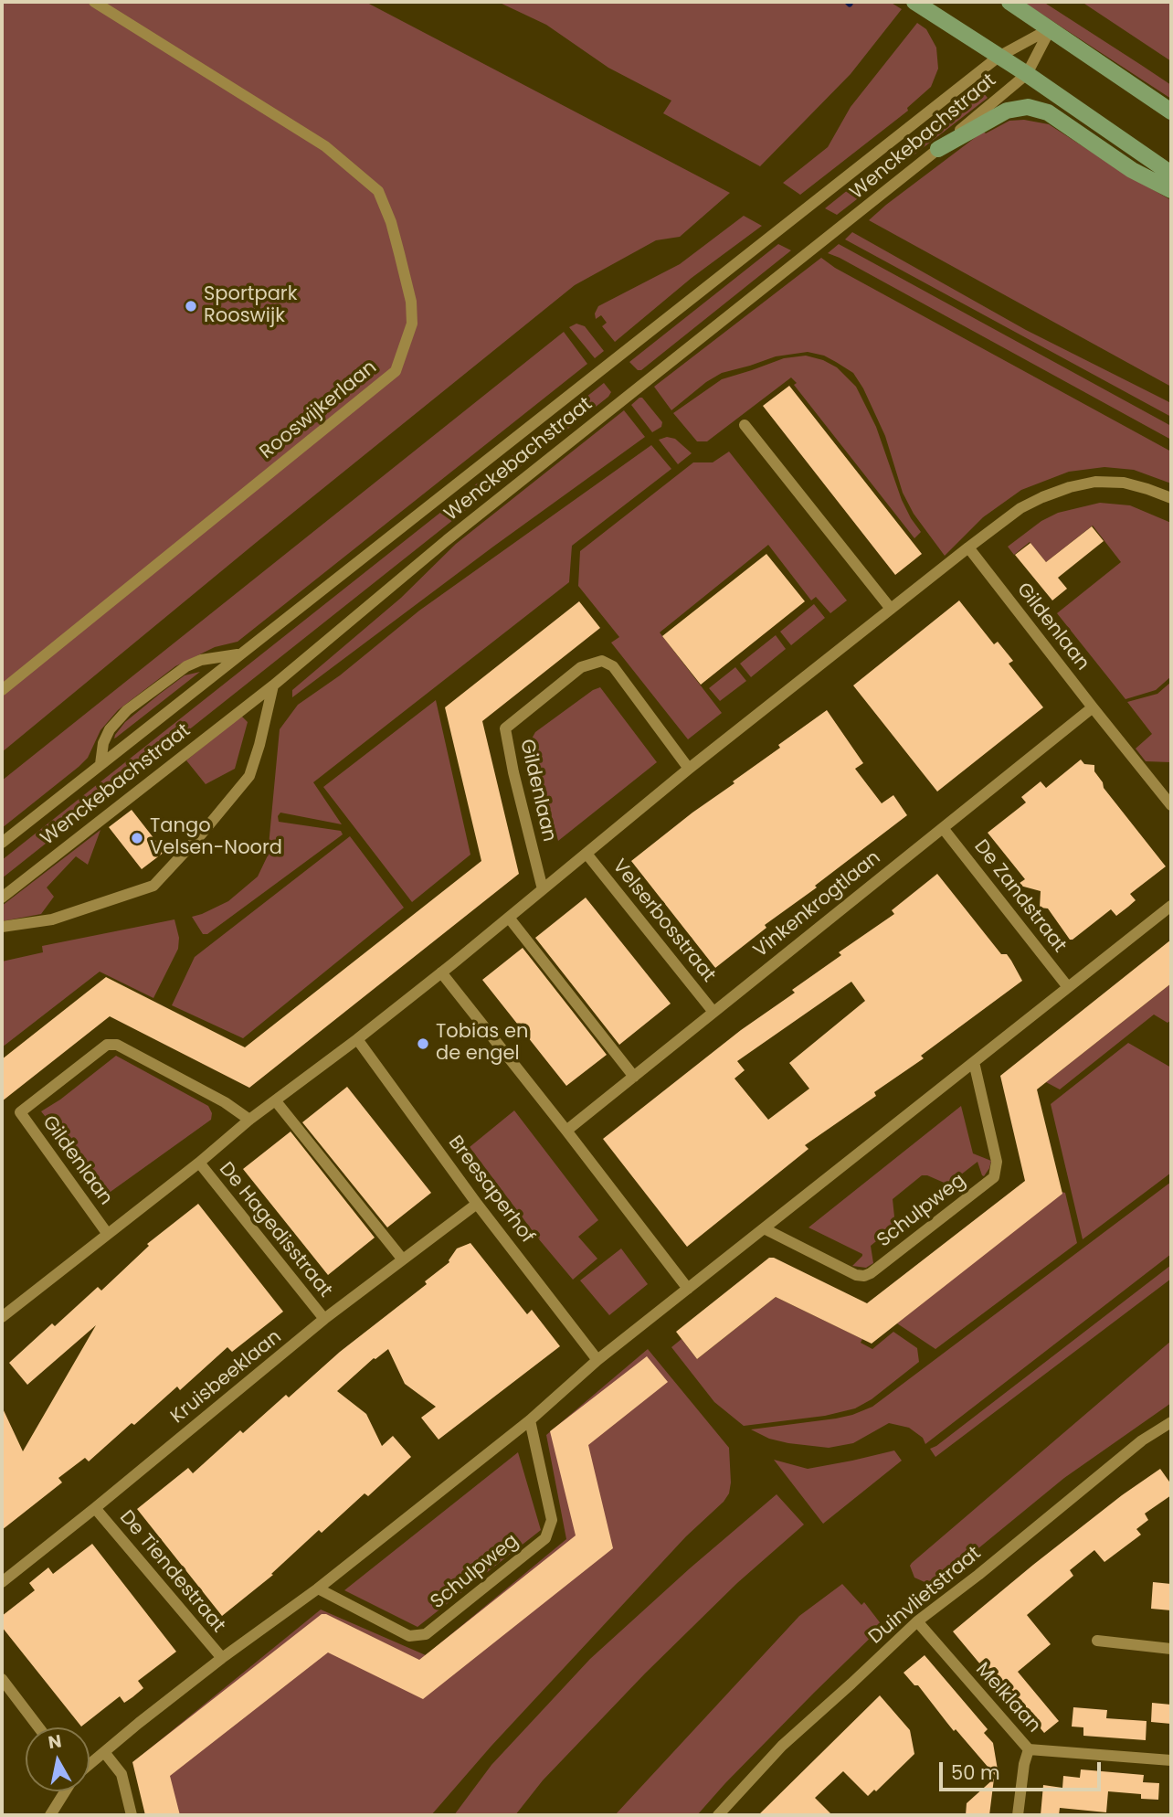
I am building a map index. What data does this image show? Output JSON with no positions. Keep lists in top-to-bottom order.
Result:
{
  "streets": {
    "street": [
      "Wenckebachstraat",
      "Rooswijkerlaan",
      "Gildenlaan",
      "De Zandstraat",
      "Vinkenkrogtlaan",
      "Velserbosstraat",
      "Breesaperhof",
      "Schulpweg",
      "De Hagedisstraat",
      "Kruisbeeklaan",
      "De Tiendestraat",
      "Duinvlietstraat",
      "Melklaan"
    ]
  },
  "crossings": [
    ["Gildenlaan", "Vinkenkrogtlaan"],
    ["Gildenlaan", "Velserbosstraat"],
    ["Gildenlaan", "Breesaperhof"],
    ["Gildenlaan", "De Hagedisstraat"],
    ["De Zandstraat", "Vinkenkrogtlaan"],
    ["Vinkenkrogtlaan", "Velserbosstraat"],
    ["Breesaperhof", "Kruisbeeklaan"],
    ["De Hagedisstraat", "Kruisbeeklaan"],
    ["Kruisbeeklaan", "De Tiendestraat"],
    ["Duinvlietstraat", "Melklaan"]
  ],
  "places": ["Sportpark Rooswijk", "Tango Velsen-Noord", "Tobias en de engel"],
  "scale_bar": "50 m",
  "north": "top"
}
